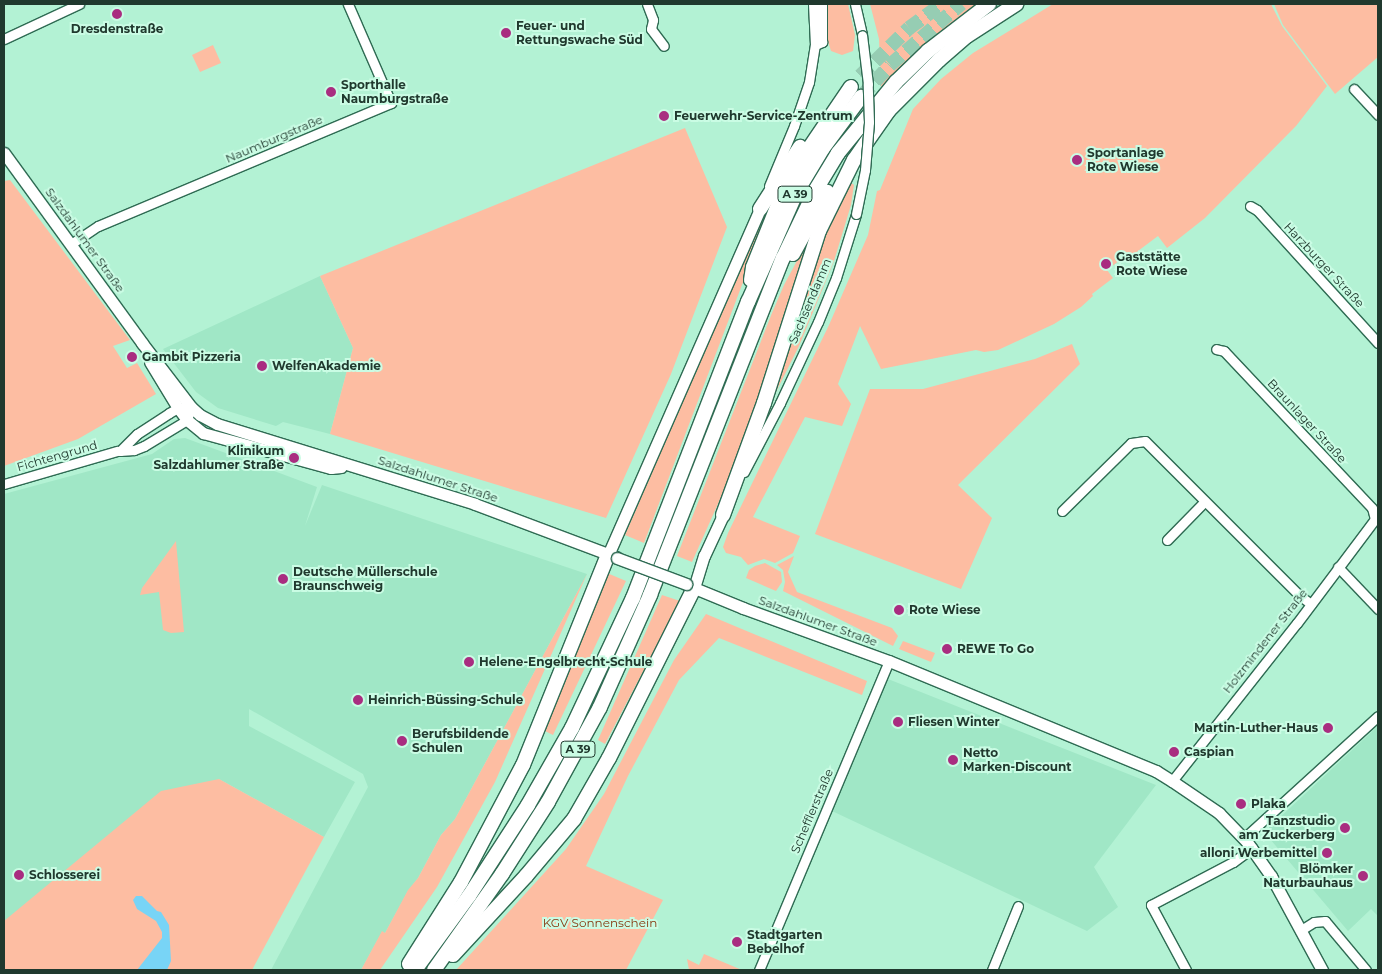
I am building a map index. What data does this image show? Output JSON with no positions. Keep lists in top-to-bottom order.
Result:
{
  "streets": {
    "highway": ["A 39"],
    "main road": ["Salzdahlumer Straße", "Sachsendamm"],
    "street": [
      "Naumburgstraße",
      "Harzburger Straße",
      "Braunlager Straße",
      "Fichtengrund",
      "Holzmindener Straße",
      "Schefflerstraße"
    ]
  },
  "crossings": [
    ["Naumburgstraße", "Salzdahlumer Straße"],
    ["Salzdahlumer Straße", "Sachsendamm"],
    ["Salzdahlumer Straße", "Holzmindener Straße"],
    ["Salzdahlumer Straße", "Schefflerstraße"],
    ["Braunlager Straße", "Holzmindener Straße"]
  ],
  "parks": ["KGV Sonnenschein"],
  "places": [
    "Dresdenstraße",
    "Feuer- und Rettungswache Süd",
    "Sporthalle Naumburgstraße",
    "Feuerwehr-Service-Zentrum",
    "Sportanlage Rote Wiese",
    "Gaststätte Rote Wiese",
    "Gambit Pizzeria",
    "WelfenAkademie",
    "Klinikum Salzdahlumer Straße",
    "Deutsche Müllerschule Braunschweig",
    "Rote Wiese",
    "REWE To Go",
    "Helene-Engelbrecht-Schule",
    "Heinrich-Büssing-Schule",
    "Fliesen Winter",
    "Martin-Luther-Haus",
    "Berufsbildende Schulen",
    "Caspian",
    "Netto Marken-Discount",
    "Plaka",
    "Tanzstudio am Zuckerberg",
    "alloni Werbemittel",
    "Schlosserei",
    "Blömker Naturbauhaus",
    "Stadtgarten Bebelhof"
  ]
}
